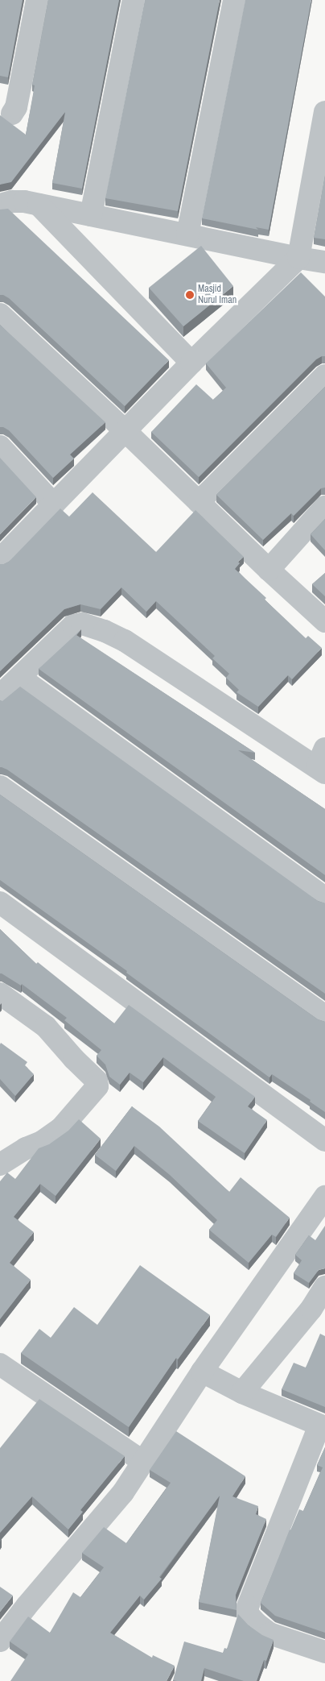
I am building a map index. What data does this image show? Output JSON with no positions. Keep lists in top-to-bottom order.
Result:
{
  "places": ["Masjid Nurul Iman"]
}
